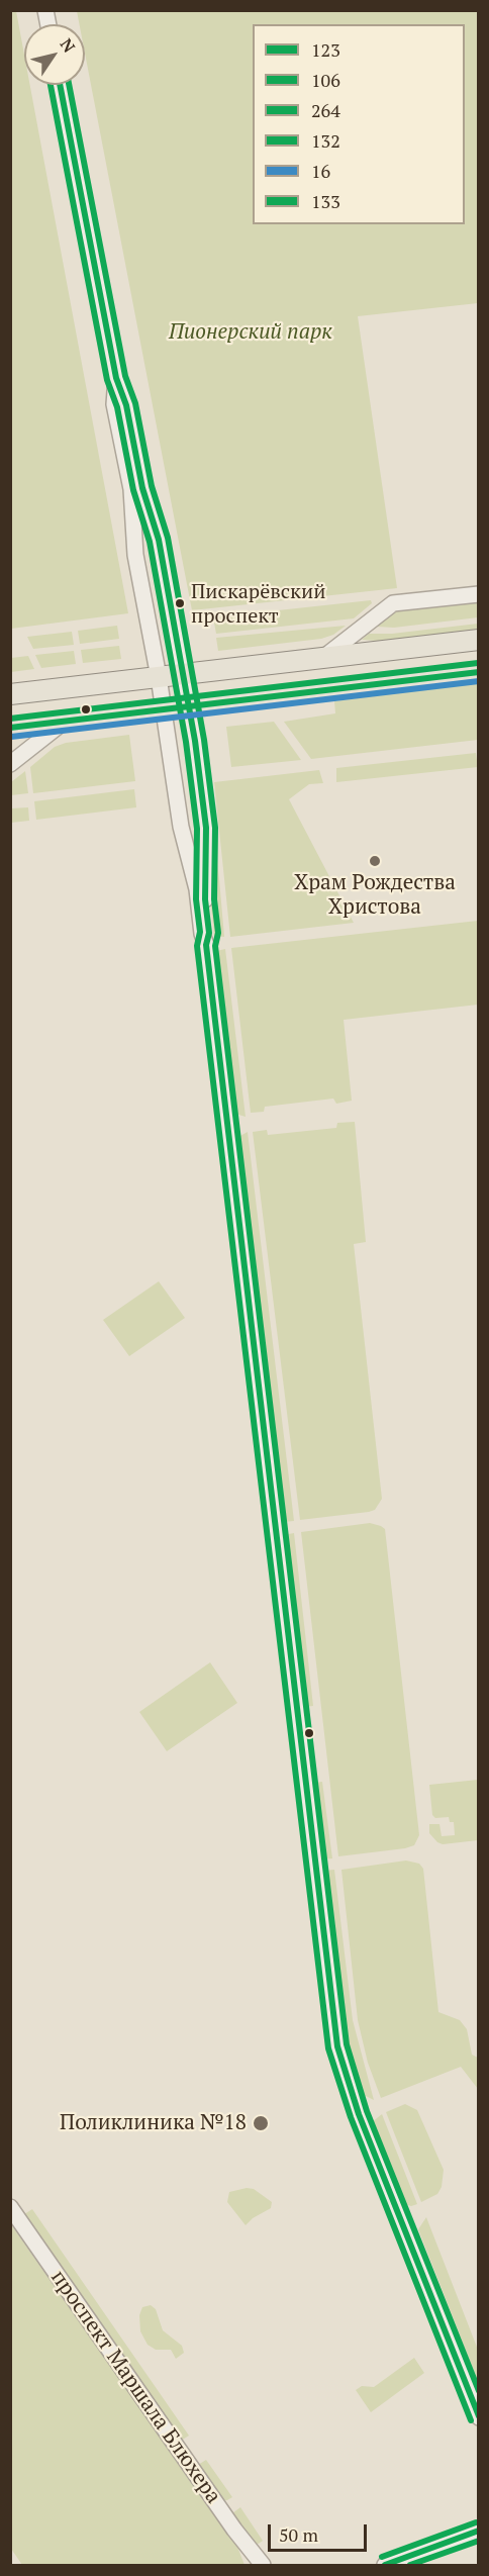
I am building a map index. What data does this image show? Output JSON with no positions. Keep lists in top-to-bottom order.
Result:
{
  "streets": {
    "street": ["проспект Маршала Блюхера"]
  },
  "parks": ["Пионерский парк"],
  "places": ["Пискарёвский проспект", "Храм Рождества Христова", "Поликлиника №18"],
  "lines": [
    "transit line 123",
    "transit line 106",
    "transit line 264",
    "transit line 133",
    "transit line 132",
    "transit line 16"
  ],
  "legend": [
    "123",
    "106",
    "264",
    "132",
    "16",
    "133"
  ],
  "scale_bar": "50 m",
  "north": "top right"
}
